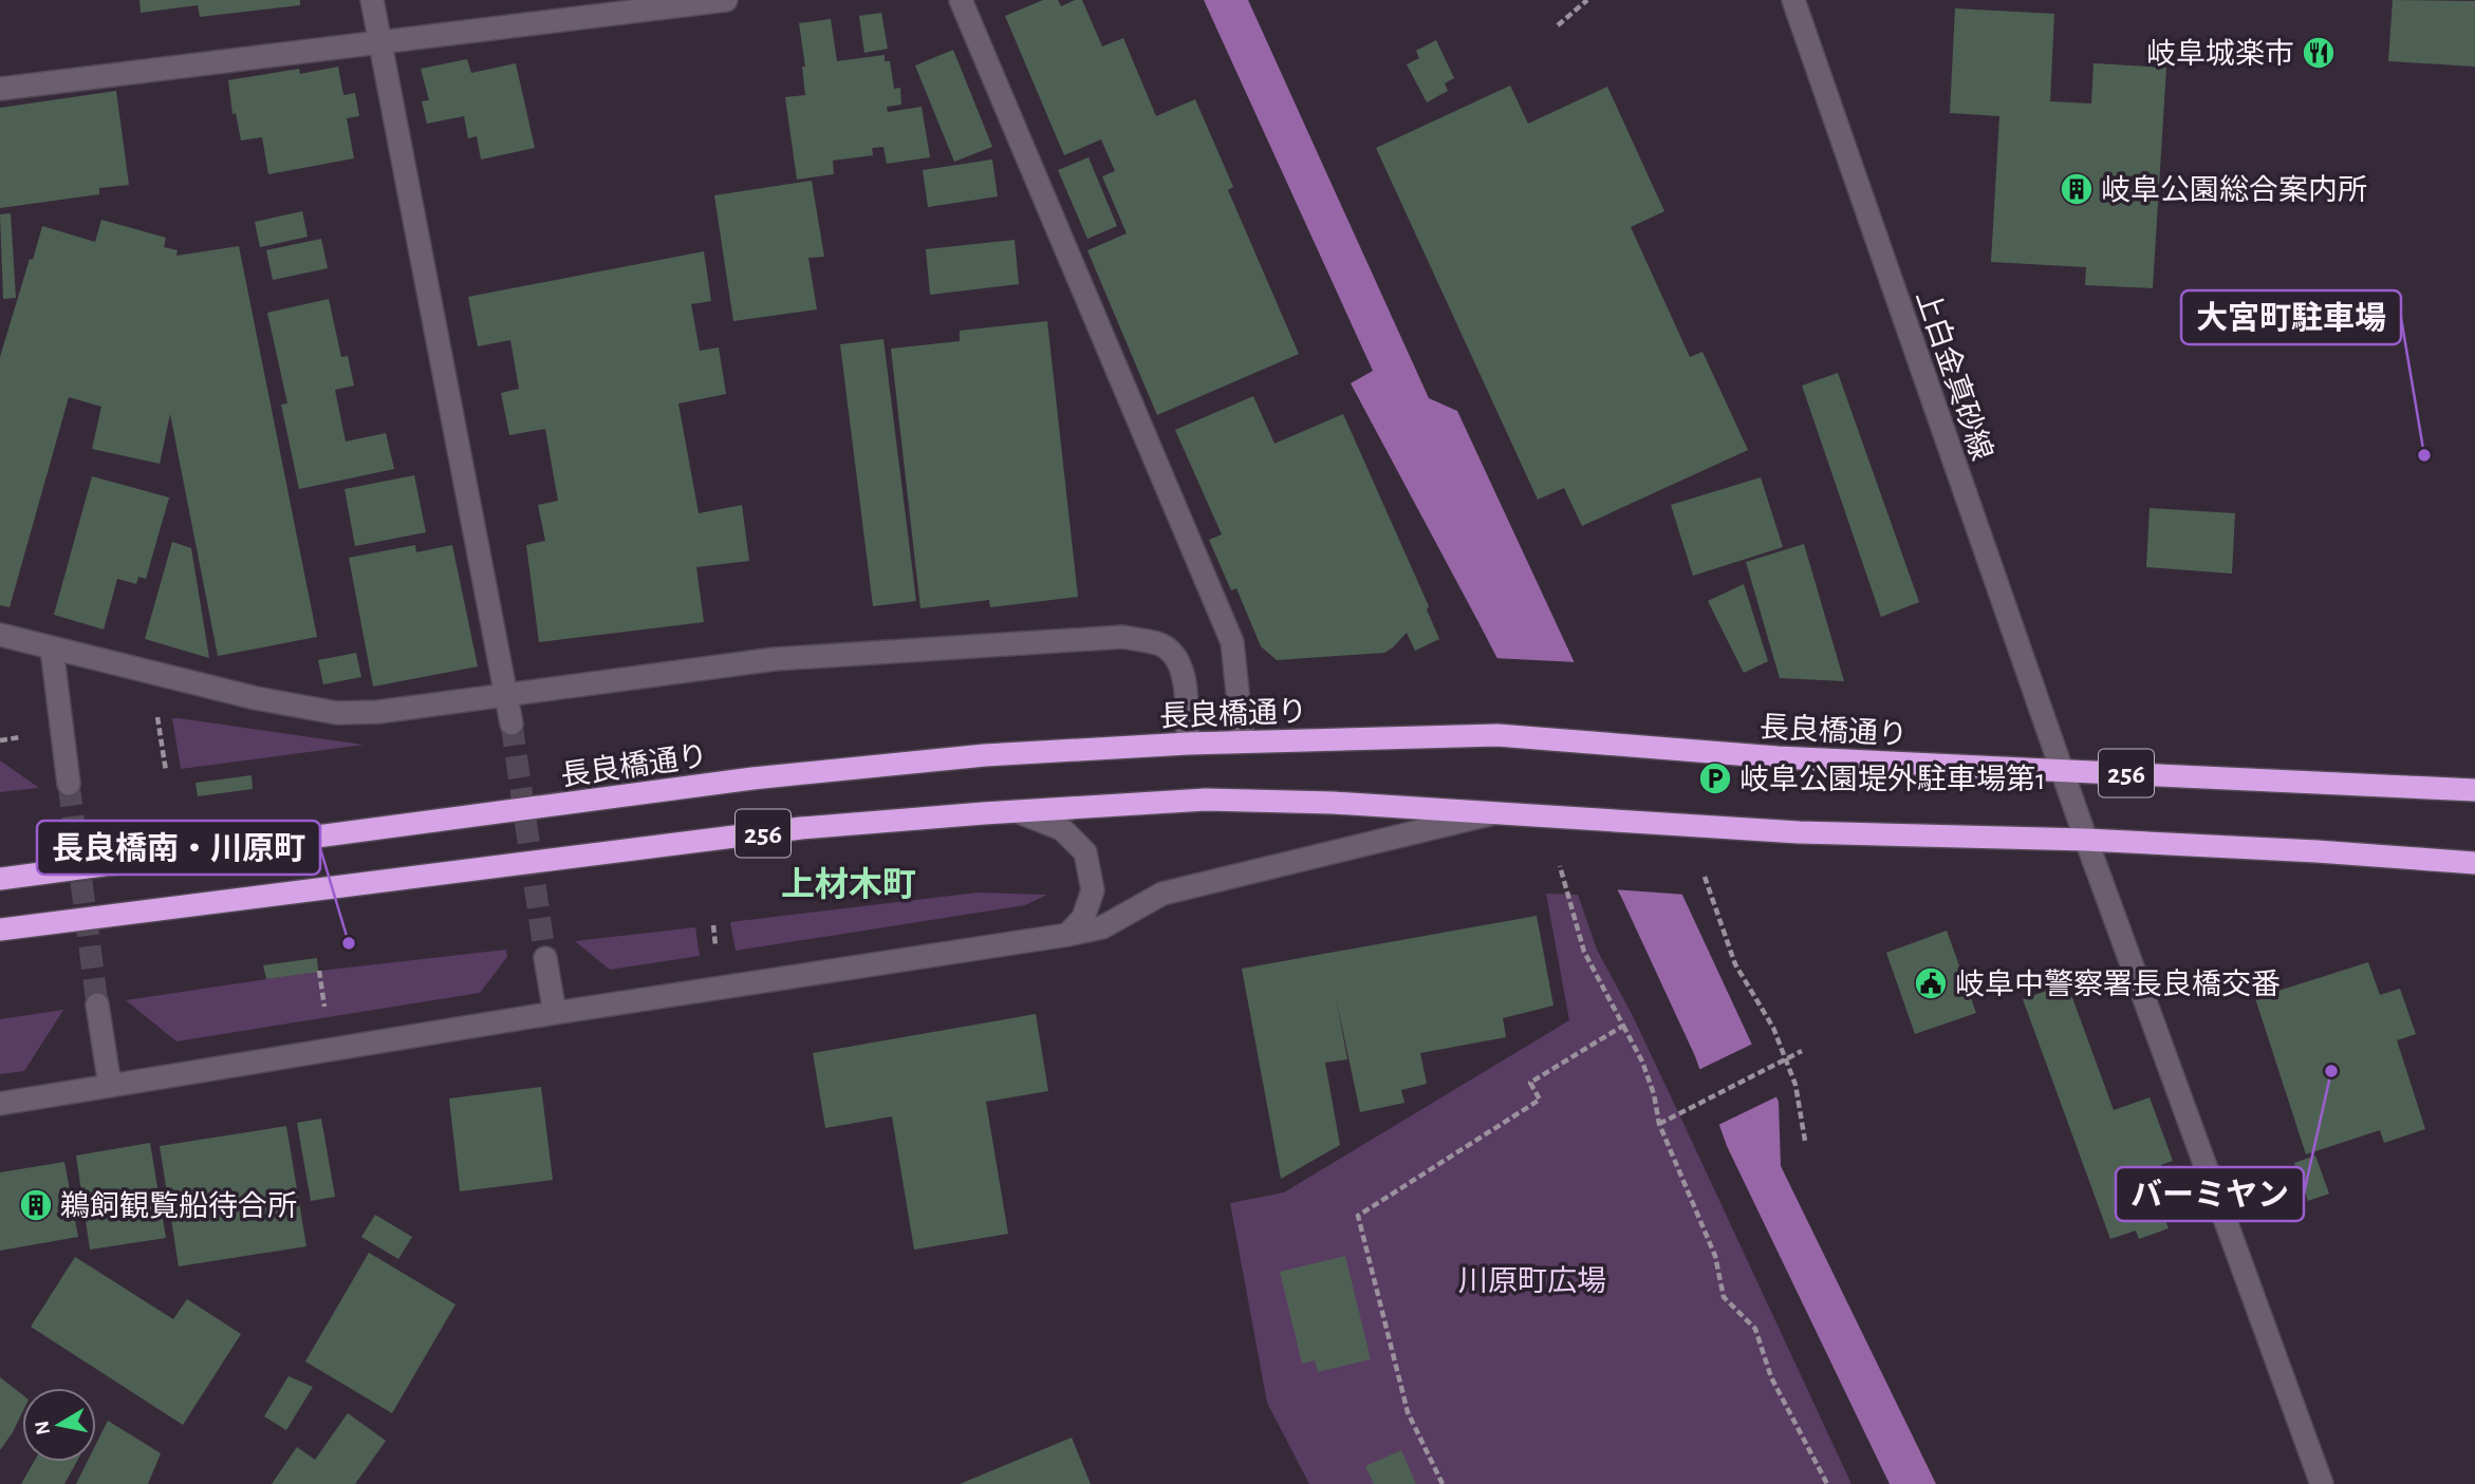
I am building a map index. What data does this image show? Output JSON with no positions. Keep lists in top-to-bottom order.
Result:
{
  "streets": {
    "highway": ["長良橋通り", "256"],
    "street": ["上白金真砂線"]
  },
  "crossings": [
    ["上白金真砂線", "長良橋通り"],
    ["上白金真砂線", "256"]
  ],
  "districts": ["上材木町"],
  "parks": ["川原町広場"],
  "places": {
    "restaurant": ["岐阜城楽市"],
    "building": ["岐阜公園総合案内所", "鵜飼観覧船待合所"],
    "other": ["大宮町駐車場", "長良橋南・川原町", "バーミヤン"],
    "parking": ["岐阜公園堤外駐車場第1"],
    "public building": ["岐阜中警察署長良橋交番"]
  },
  "north": "left"
}
